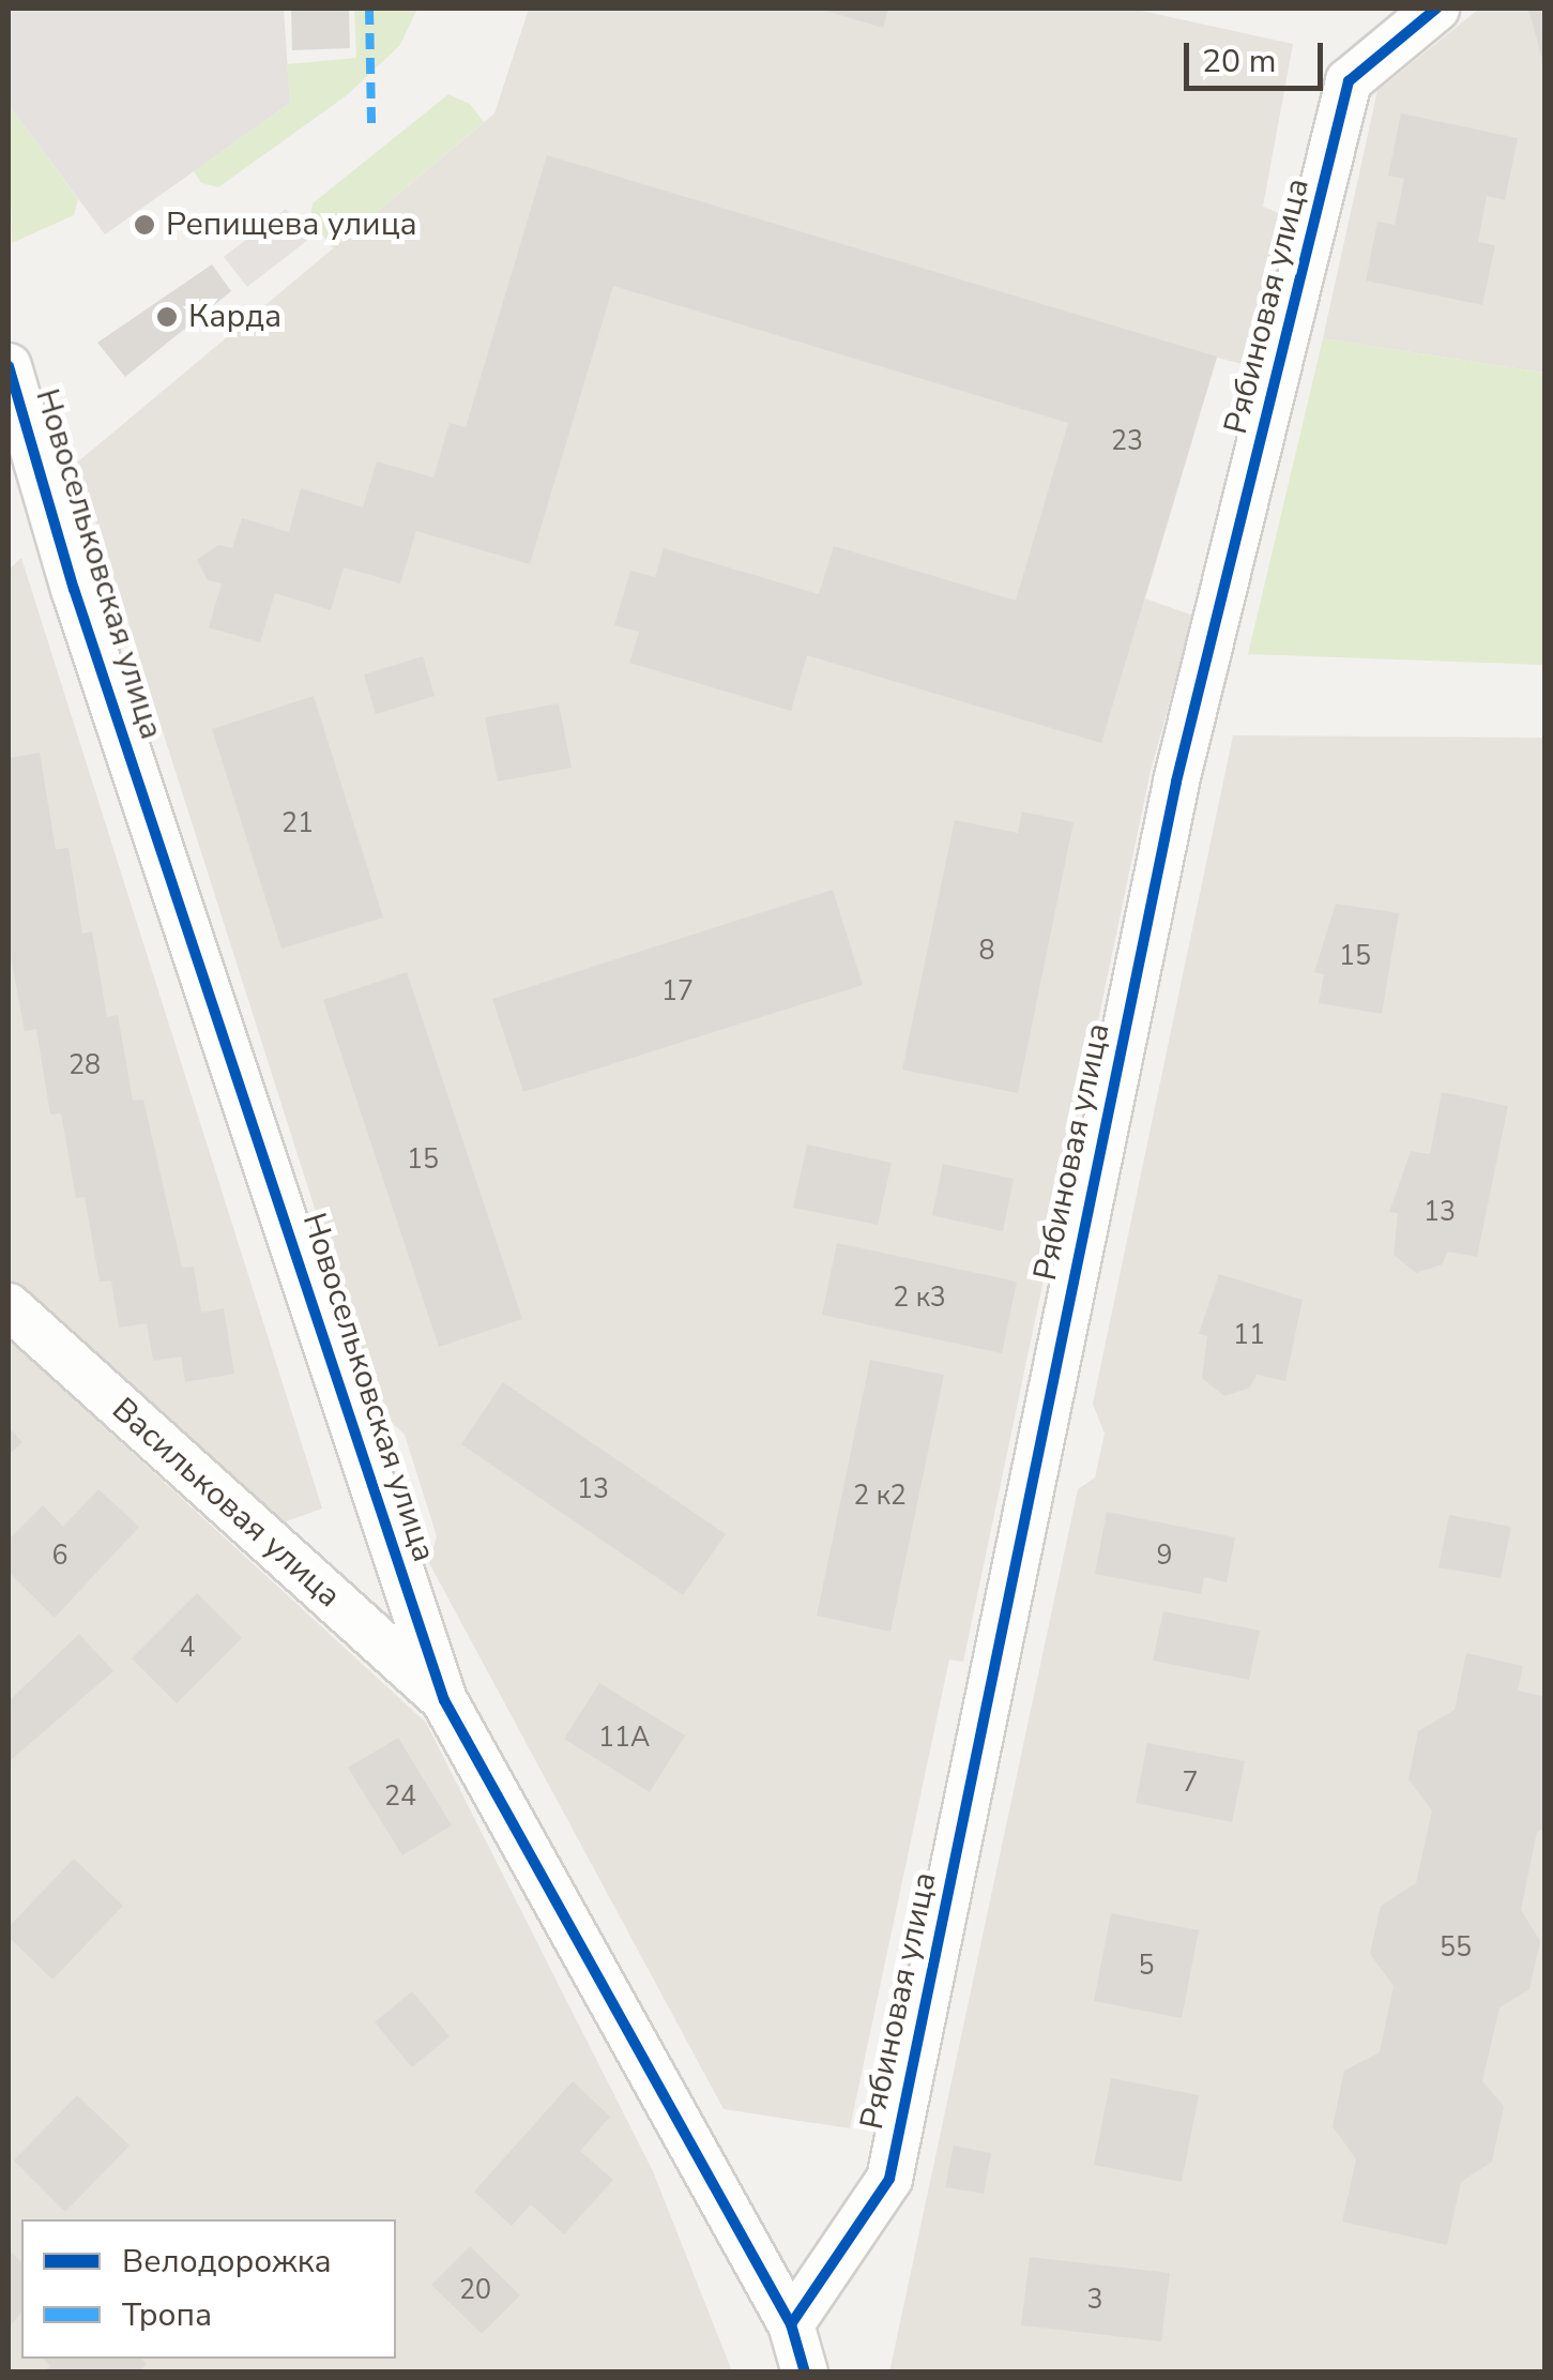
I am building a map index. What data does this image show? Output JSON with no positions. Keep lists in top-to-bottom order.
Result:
{
  "streets": {
    "street": ["Рябиновая улица", "Новосельковская улица", "Васильковая улица"]
  },
  "crossings": [
    ["Рябиновая улица", "Новосельковская улица"],
    ["Новосельковская улица", "Васильковая улица"]
  ],
  "places": ["Репищева улица", "Карда"],
  "house_numbers": [
    "23",
    "21",
    "8",
    "15",
    "17",
    "28",
    "15",
    "13",
    "2 к3",
    "11",
    "13",
    "2 к2",
    "6",
    "9",
    "4",
    "11А",
    "7",
    "24",
    "55",
    "5",
    "20",
    "3"
  ],
  "legend": ["Велодорожка", "Тропа"],
  "scale_bar": "20 m"
}
